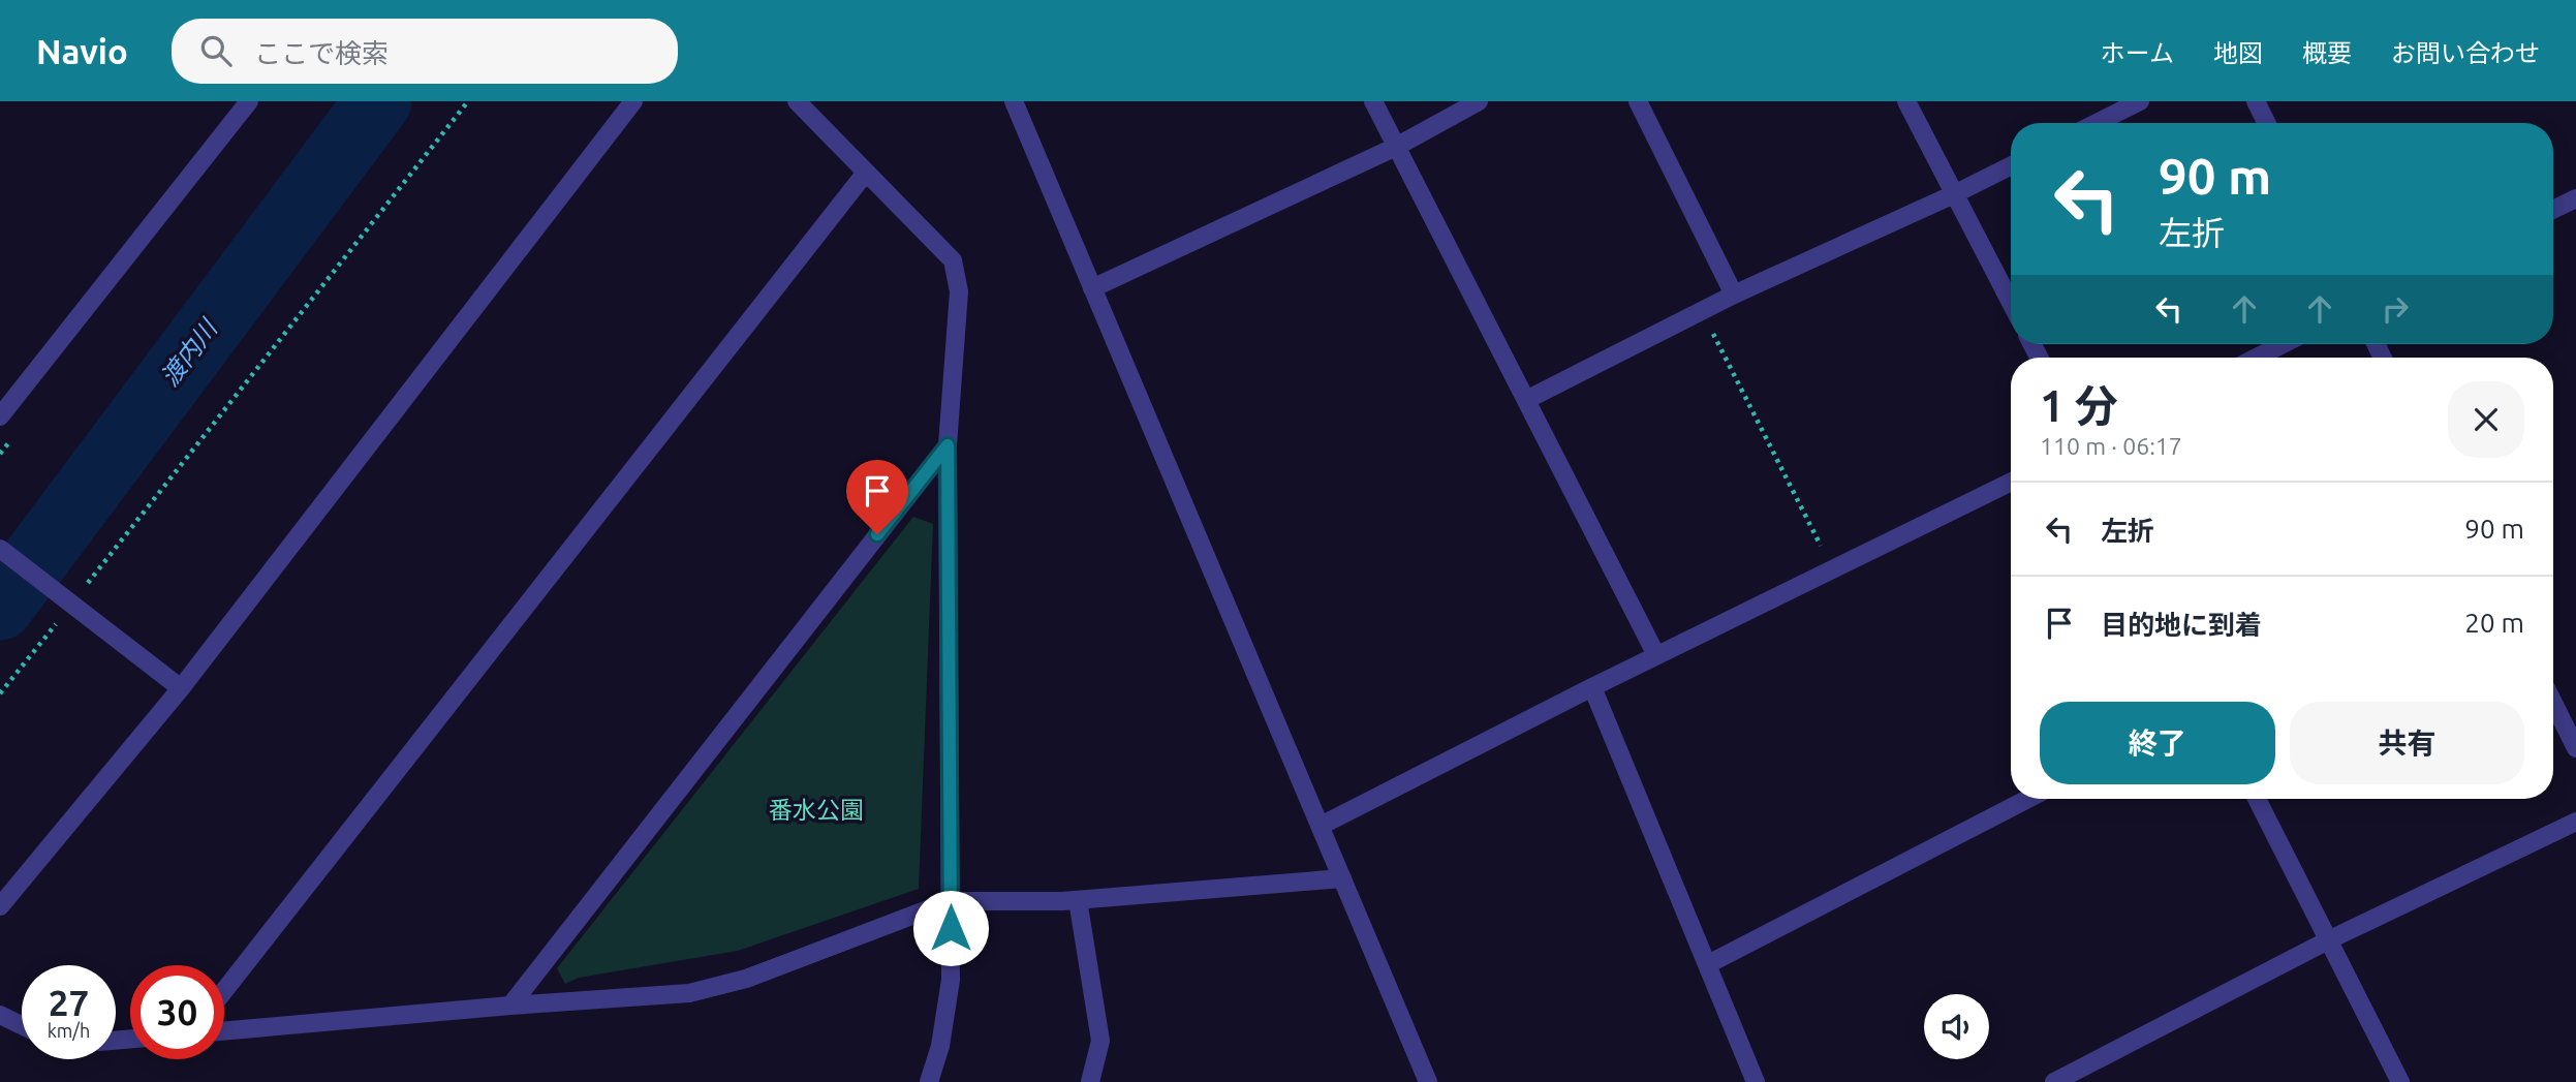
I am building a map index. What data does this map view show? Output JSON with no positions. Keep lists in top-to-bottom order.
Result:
{
  "water": ["渡内川"],
  "parks": ["番水公園"],
  "page": {
    "header": "Navio",
    "search": "ここで検索",
    "nav": [
      "ホーム",
      "地図",
      "概要",
      "お問い合わせ"
    ],
    "turn": ["90 m", "左折"],
    "heading": ["1 分", "110 m · 06:17"],
    "list": [
      {
        "name": "左折",
        "value": "90 m"
      },
      {
        "name": "目的地に到着",
        "value": "20 m"
      }
    ],
    "buttons": ["終了", "共有"],
    "speed": "27 km/h",
    "limit": "30"
  }
}
